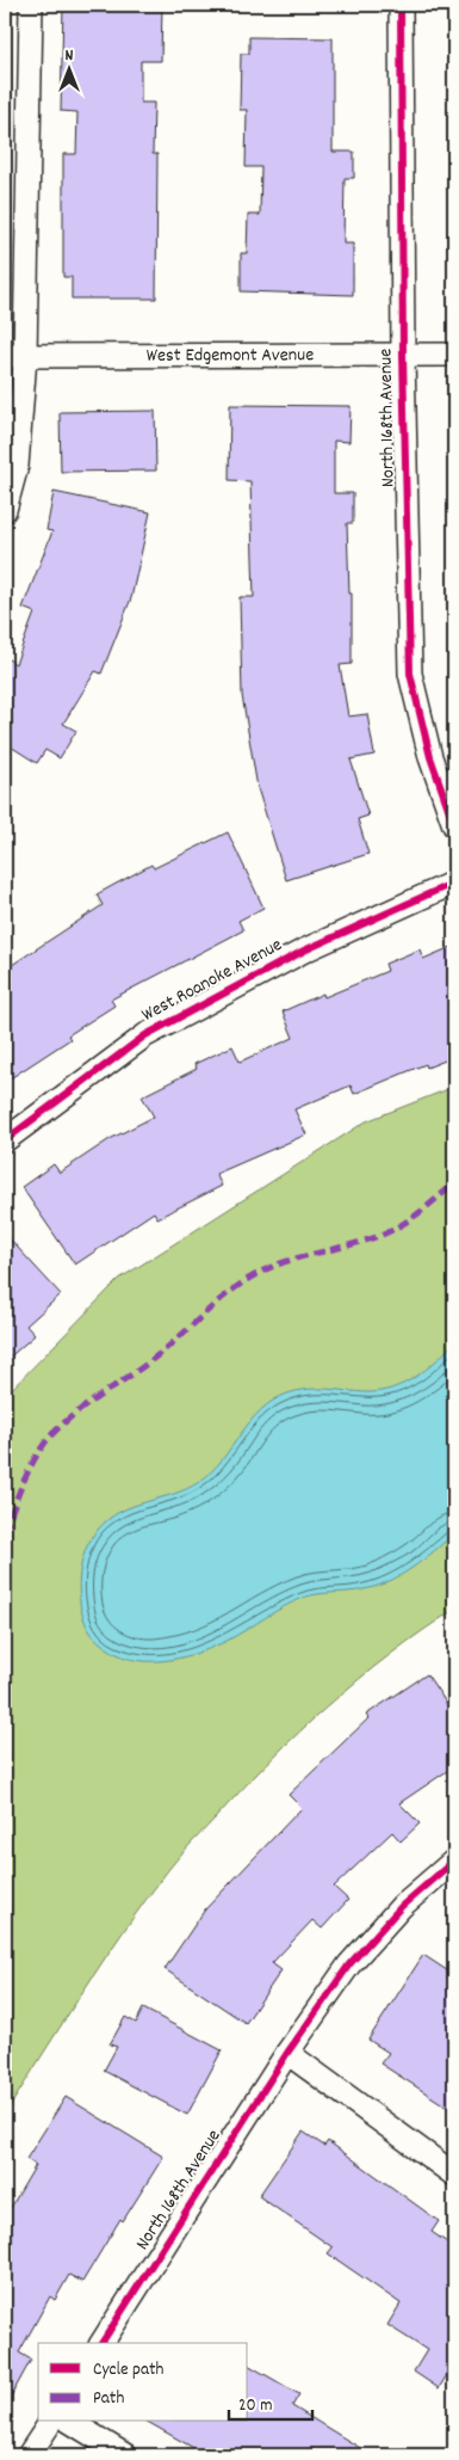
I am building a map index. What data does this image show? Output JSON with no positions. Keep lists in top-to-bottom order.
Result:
{
  "streets": {
    "street": ["West Edgemont Avenue", "North 168th Avenue", "West Roanoke Avenue"]
  },
  "crossings": [
    ["West Edgemont Avenue", "North 168th Avenue"]
  ],
  "legend": ["Cycle path", "Path"],
  "scale_bar": "20 m",
  "north": "top"
}
